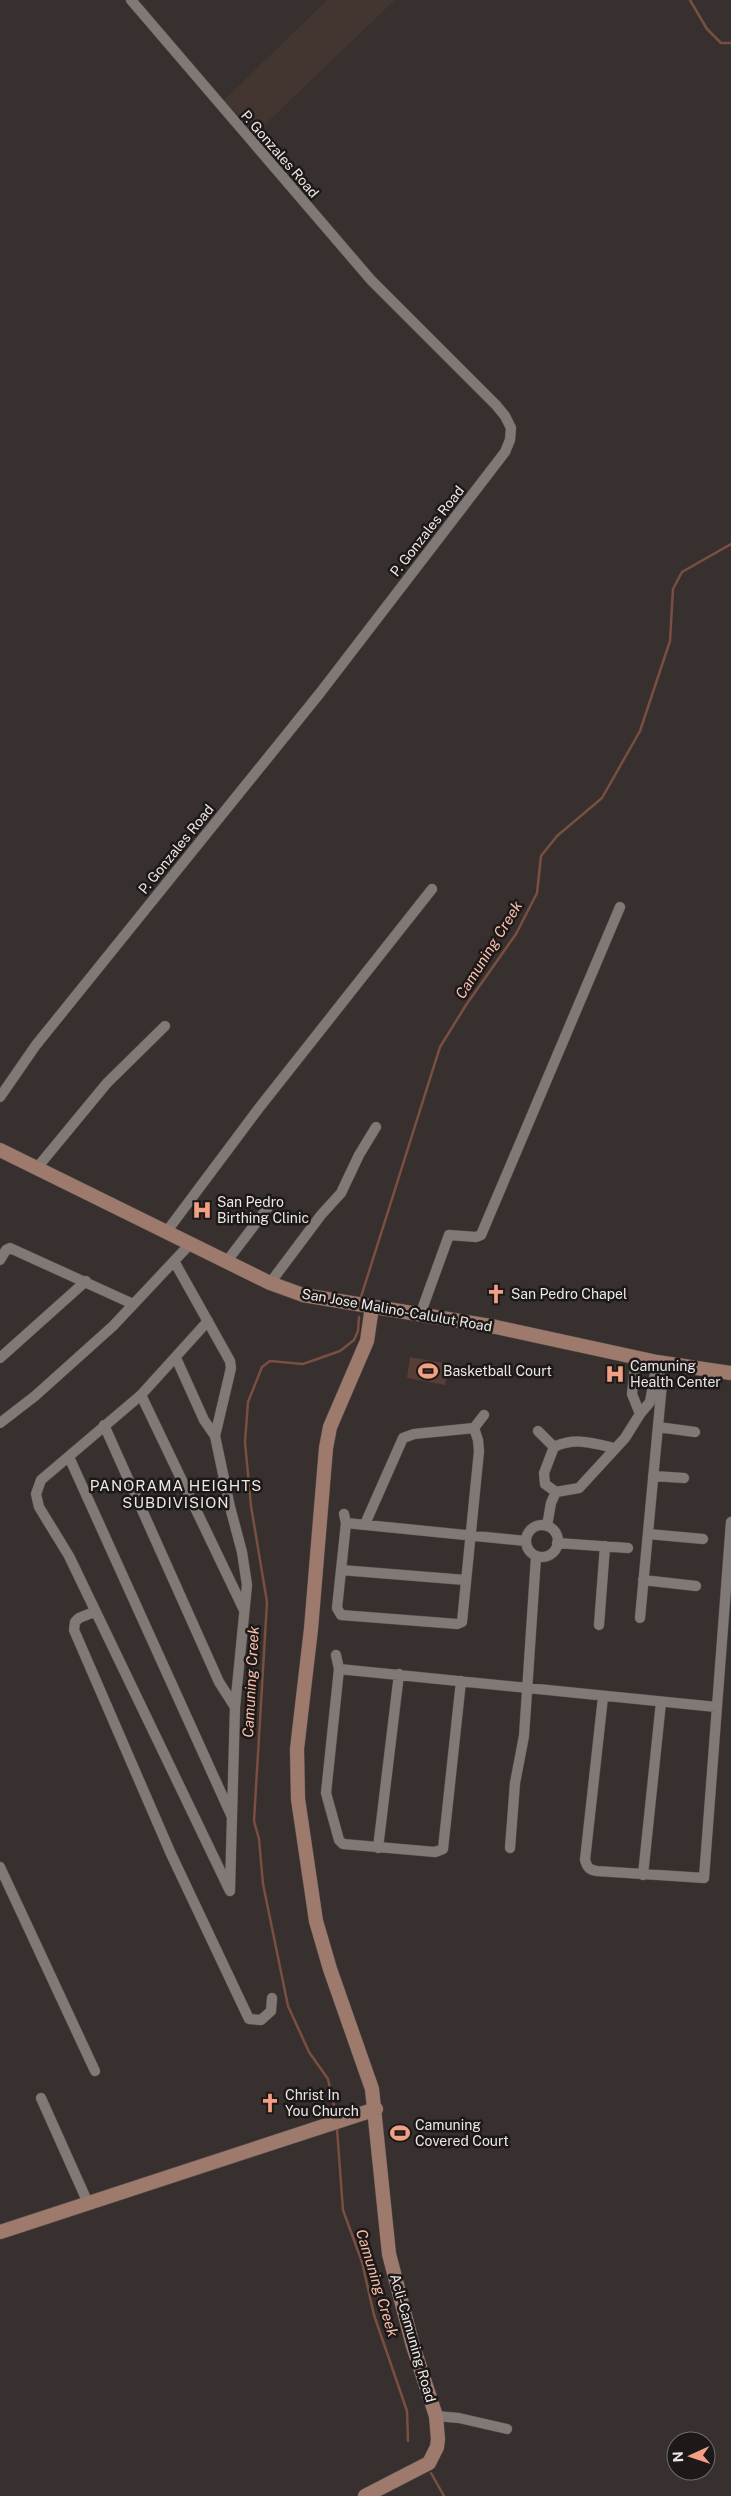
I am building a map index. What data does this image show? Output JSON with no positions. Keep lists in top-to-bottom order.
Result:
{
  "streets": {
    "street": ["P. Gonzales Road", "San Jose Malino-Calulut Road", "Acli-Camuning Road"]
  },
  "crossings": [
    ["San Jose Malino-Calulut Road", "Acli-Camuning Road"]
  ],
  "districts": ["PANORAMA HEIGHTS SUBDIVISION"],
  "water": ["Camuning Creek"],
  "places": {
    "hospital": ["San Pedro Birthing Clinic", "Camuning Health Center"],
    "church": ["San Pedro Chapel", "Christ In You Church"],
    "sports": ["Basketball Court", "Camuning Covered Court"]
  },
  "north": "left"
}
